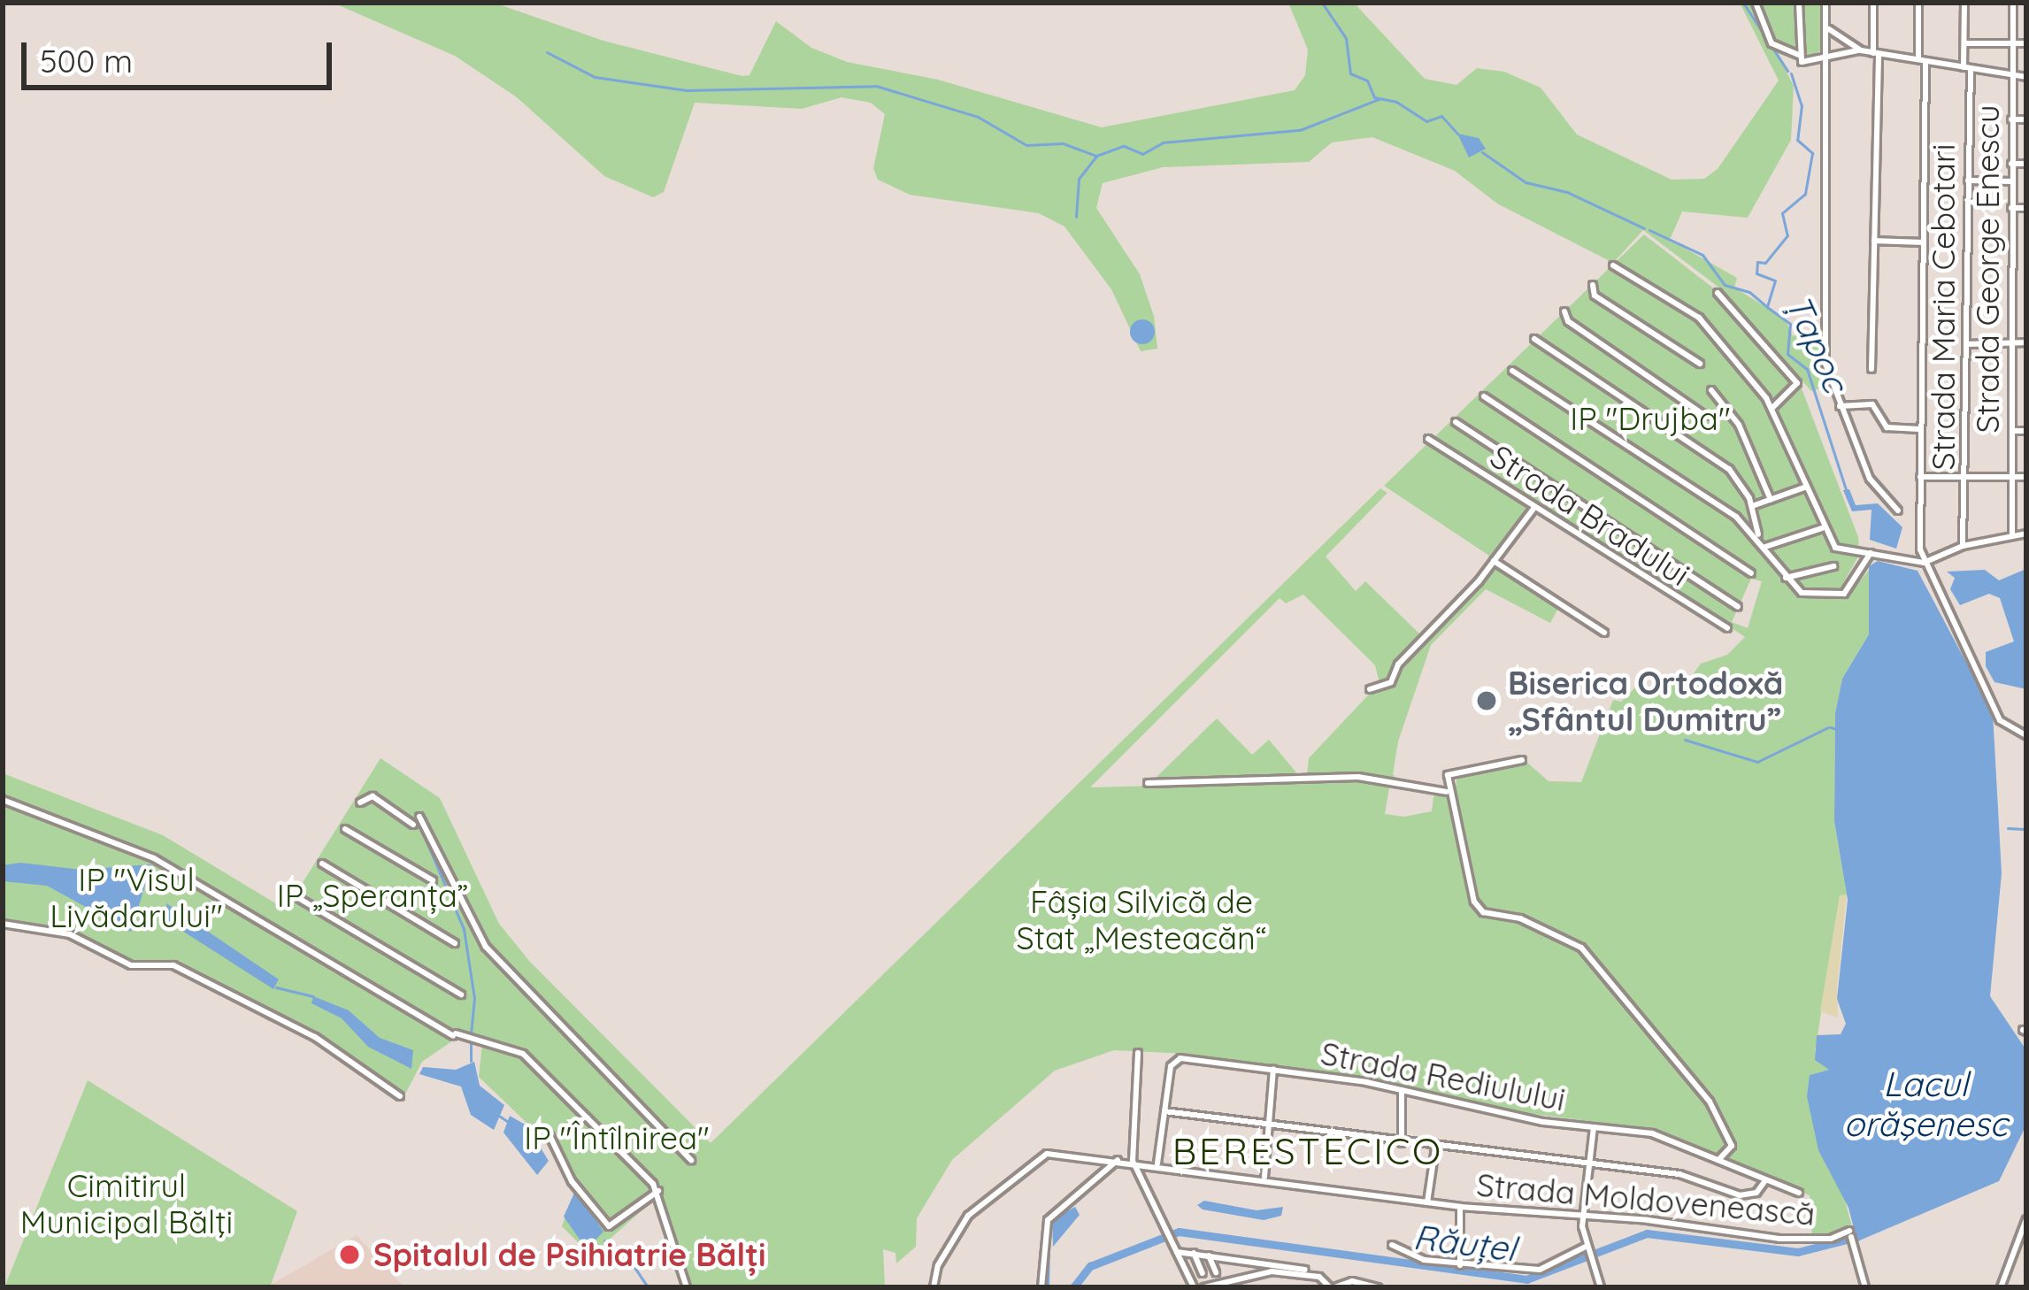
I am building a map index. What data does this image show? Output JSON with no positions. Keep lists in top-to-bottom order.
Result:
{
  "streets": {
    "street": [
      "Strada George Enescu",
      "Strada Maria Cebotari",
      "Strada Bradului",
      "Strada Rediulului",
      "Strada Moldovenească"
    ]
  },
  "crossings": [
    ["Strada Rediulului", "Strada Moldovenească"]
  ],
  "districts": ["BERESTECICO"],
  "water": ["Țapoc", "Lacul orăşenesc", "Răuțel"],
  "parks": [
    "IP \"Drujba\"",
    "IP \"Visul Livădarului\"",
    "IP „Speranța”",
    "Fâșia Silvică de Stat „Mesteacăn“",
    "IP \"Întîlnirea\"",
    "Cimitirul Municipal Bălţi"
  ],
  "places": ["Biserica Ortodoxă „Sfântul Dumitru”", "Spitalul de Psihiatrie Bălți"],
  "scale_bar": "500 m"
}
